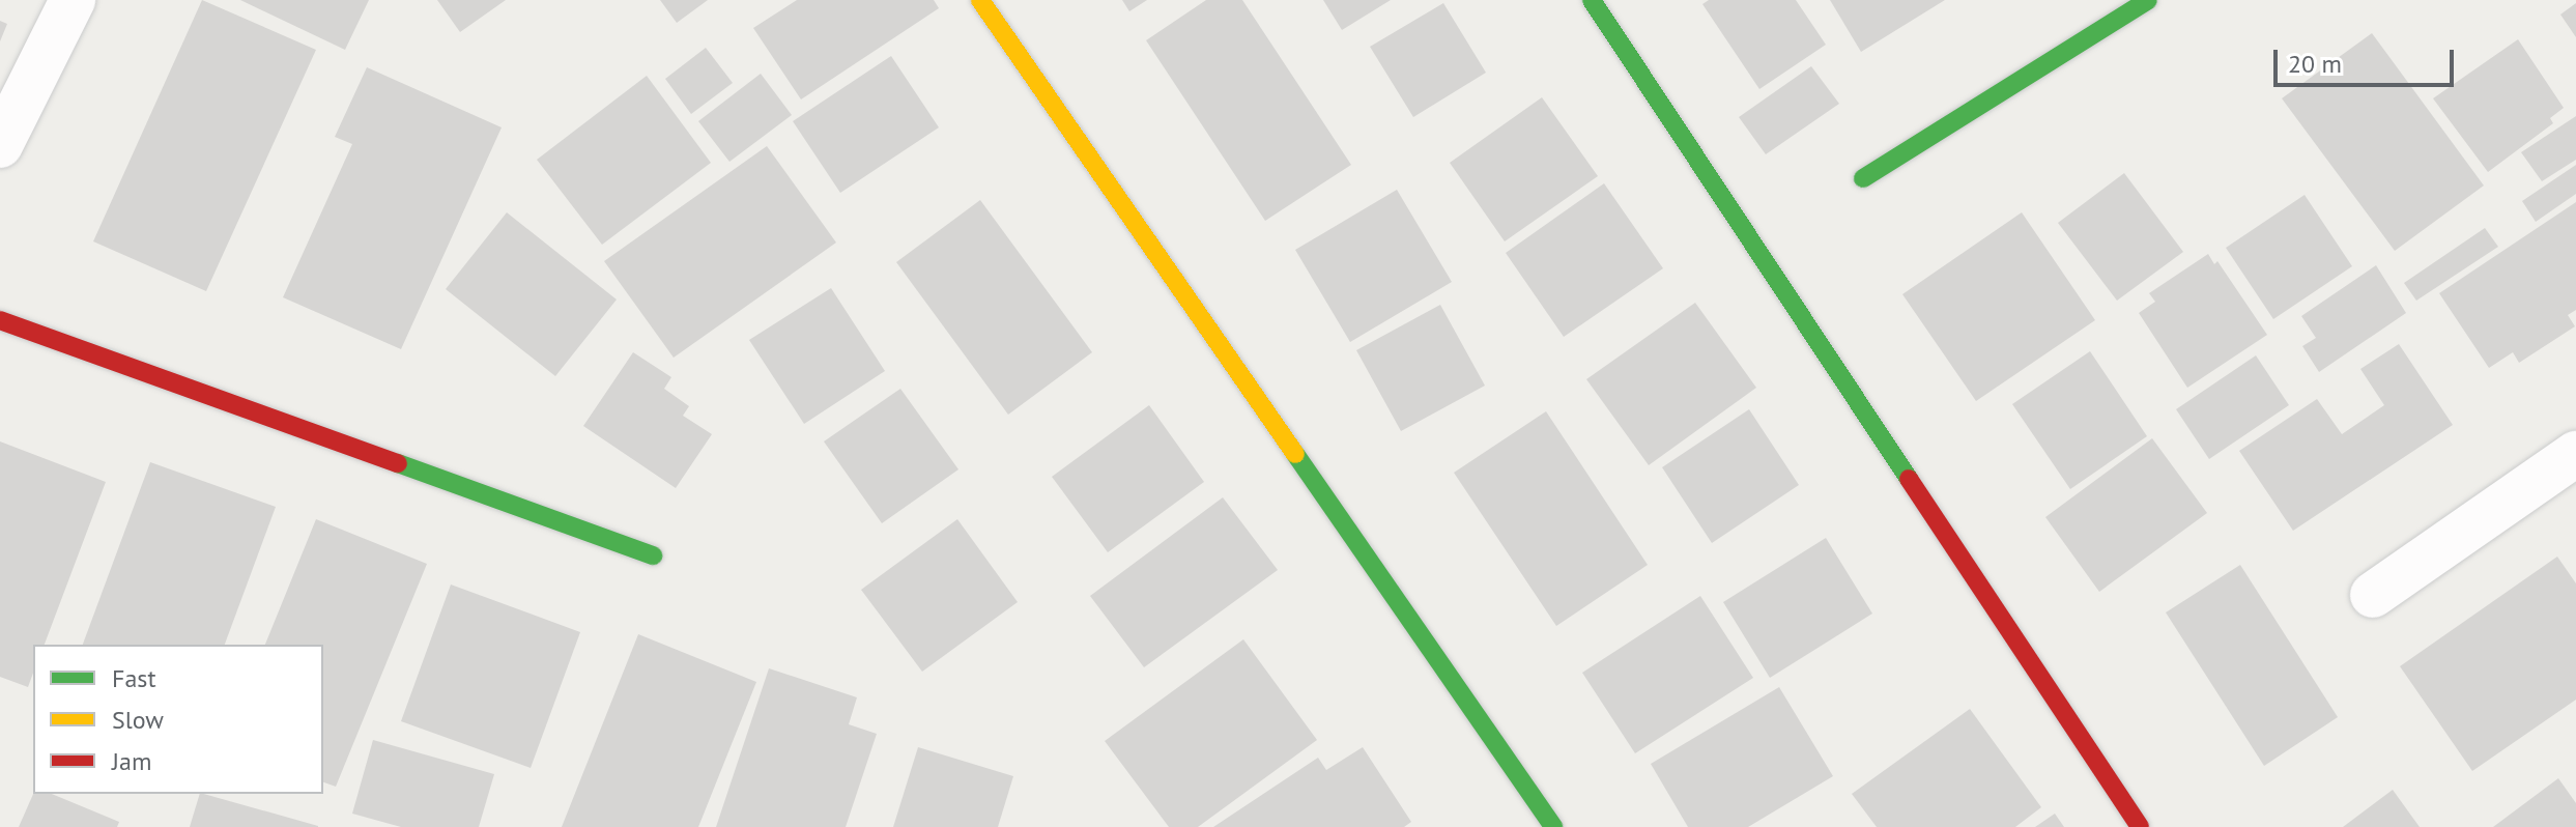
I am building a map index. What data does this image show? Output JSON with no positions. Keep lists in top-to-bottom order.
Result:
{
  "legend": ["Fast", "Slow", "Jam"],
  "scale_bar": "20 m"
}
